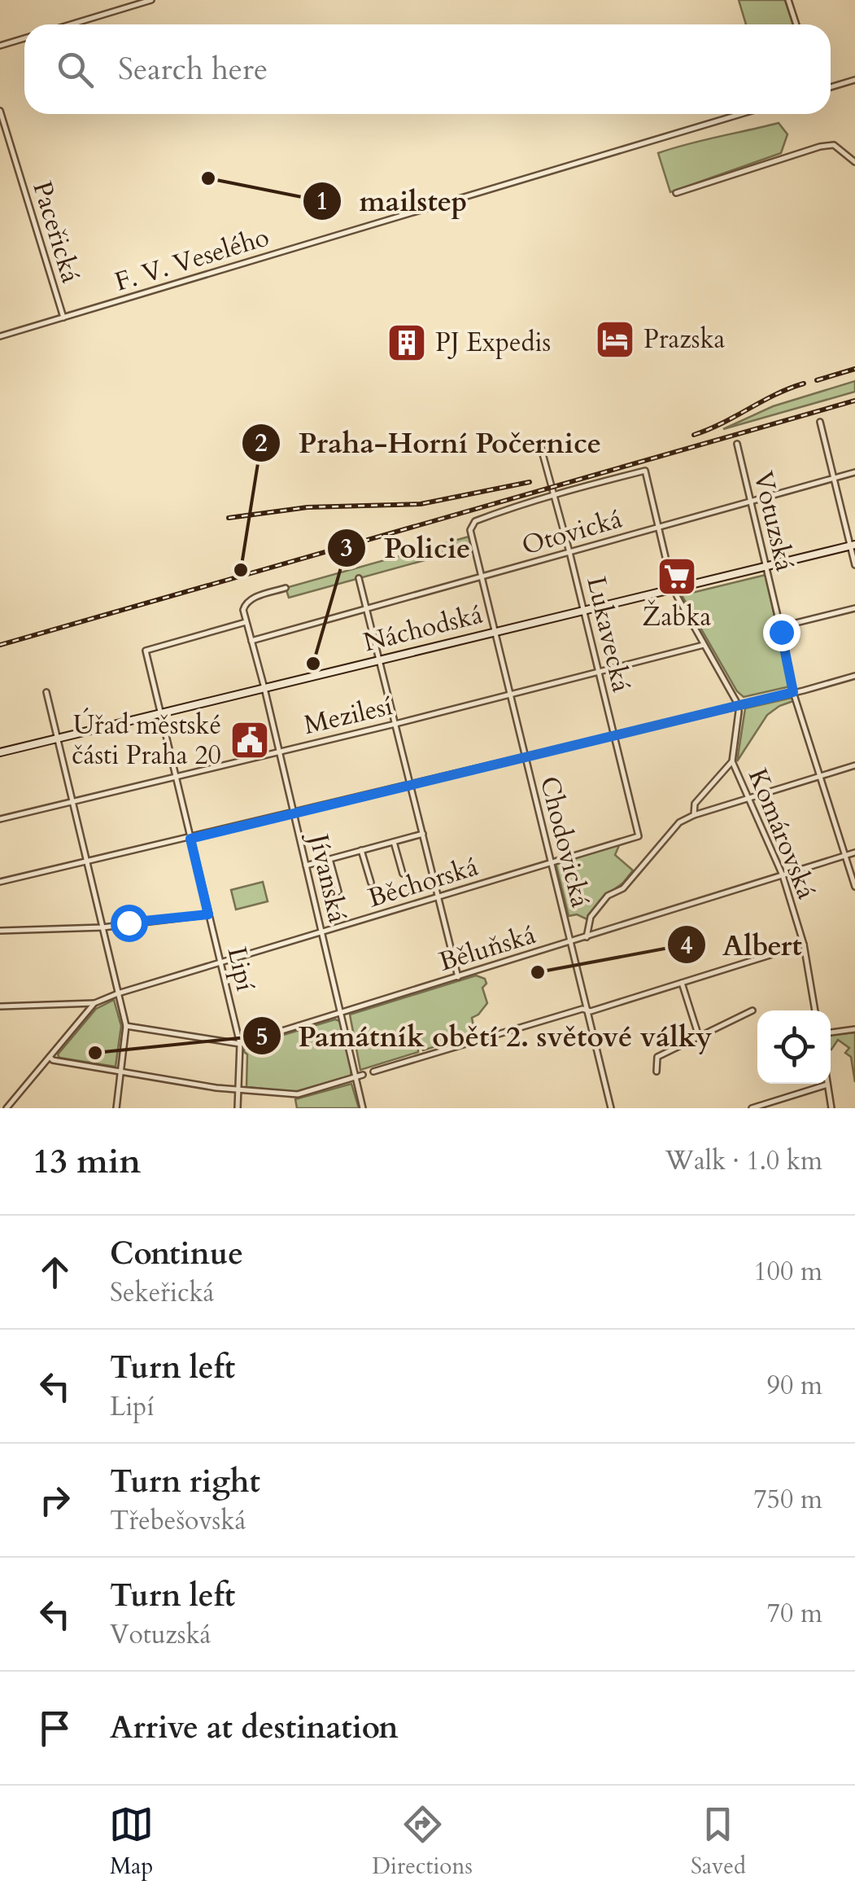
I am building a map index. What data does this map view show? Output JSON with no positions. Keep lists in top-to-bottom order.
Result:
{
  "streets": {
    "main road": ["Náchodská"],
    "street": [
      "Paceřická",
      "F. V. Veselého",
      "Votuzská",
      "Otovická",
      "Lukavecká",
      "Mezilesí",
      "Komárovská",
      "Chodovická",
      "Jívanská",
      "Běchorská",
      "Běluňská",
      "Lipí"
    ]
  },
  "crossings": [
    ["Paceřická", "F. V. Veselého"],
    ["Votuzská", "Otovická"],
    ["Votuzská", "Náchodská"],
    ["Votuzská", "Běluňská"],
    ["Otovická", "Lukavecká"],
    ["Otovická", "Chodovická"],
    ["Otovická", "Jívanská"],
    ["Náchodská", "Lukavecká"],
    ["Náchodská", "Chodovická"],
    ["Náchodská", "Jívanská"],
    ["Náchodská", "Lipí"],
    ["Lukavecká", "Mezilesí"],
    ["Lukavecká", "Chodovická"],
    ["Lukavecká", "Běchorská"],
    ["Mezilesí", "Chodovická"],
    ["Mezilesí", "Jívanská"],
    ["Mezilesí", "Lipí"],
    ["Komárovská", "Běluňská"],
    ["Chodovická", "Běchorská"],
    ["Chodovická", "Běluňská"],
    ["Jívanská", "Běchorská"],
    ["Jívanská", "Běluňská"],
    ["Jívanská", "Lipí"],
    ["Běchorská", "Lipí"],
    ["Běluňská", "Lipí"]
  ],
  "places": {
    "other": [
      "mailstep",
      "Praha-Horní Počernice",
      "Policie",
      "Albert",
      "Památník obětí 2. světové války"
    ],
    "hotel": ["Prazska"],
    "building": ["PJ Expedis"],
    "supermarket": ["Žabka"],
    "public building": ["Úřad městské části Praha 20"]
  },
  "page": {
    "search": "Search here",
    "heading": ["13 min", "Walk · 1.0 km"],
    "list": [
      ["Continue", "Sekeřická", "100 m"],
      ["Turn left", "Lipí", "90 m"],
      ["Turn right", "Třebešovská", "750 m"],
      ["Turn left", "Votuzská", "70 m"],
      "Arrive at destination"
    ],
    "nav": ["Map", "Directions", "Saved"]
  }
}
